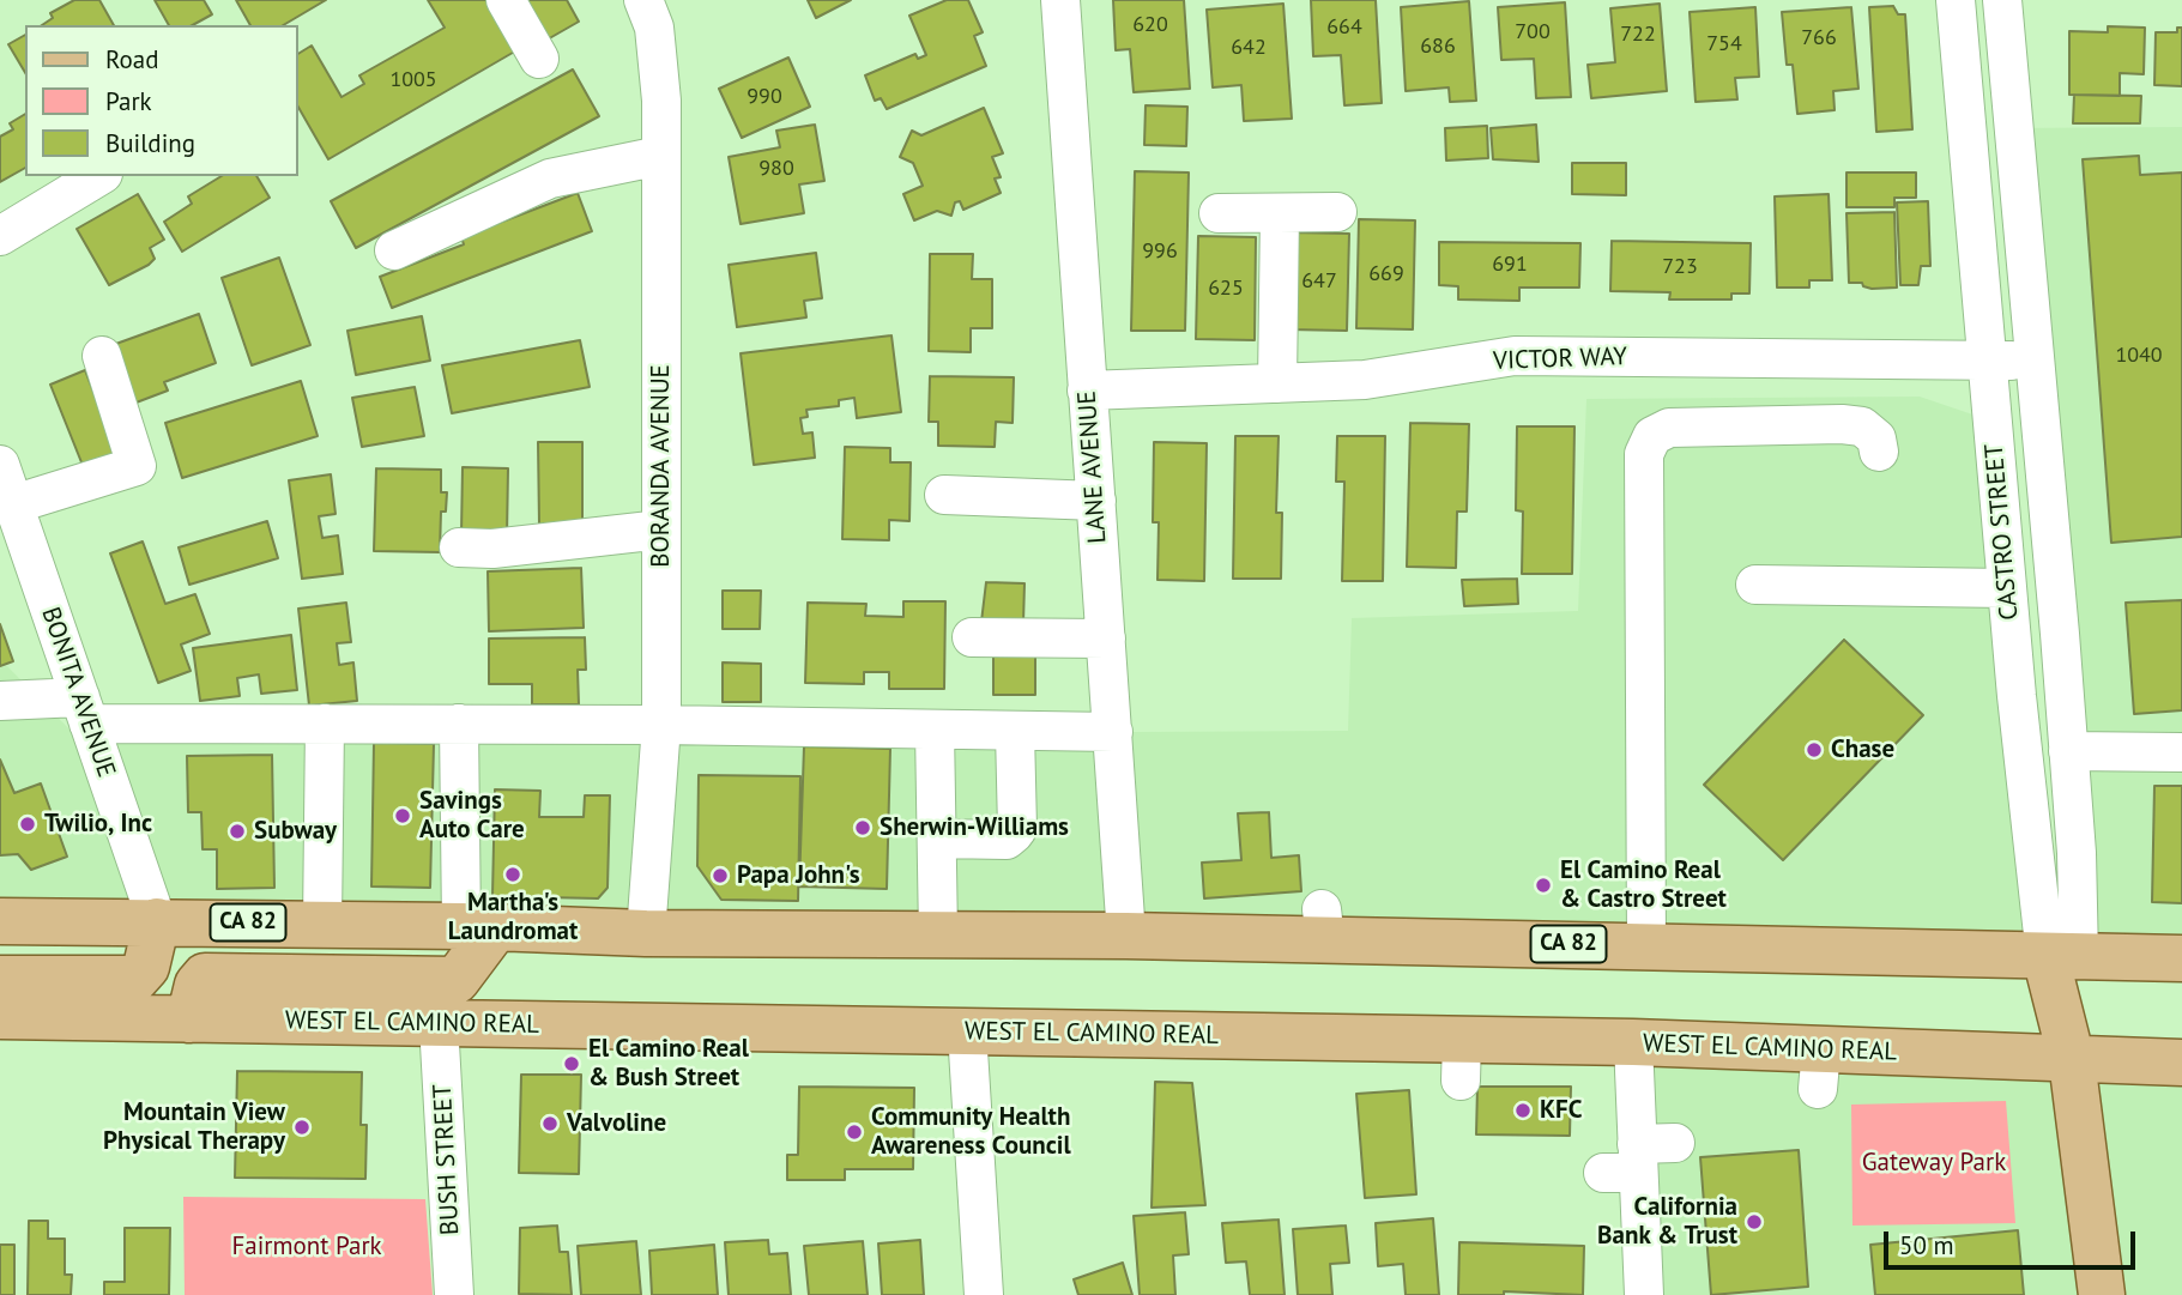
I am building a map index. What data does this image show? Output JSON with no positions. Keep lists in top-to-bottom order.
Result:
{
  "streets": {
    "main road": ["CASTRO STREET", "CA 82", "WEST EL CAMINO REAL"],
    "street": [
      "VICTOR WAY",
      "BORANDA AVENUE",
      "LANE AVENUE",
      "BONITA AVENUE",
      "BUSH STREET"
    ]
  },
  "crossings": [
    ["VICTOR WAY", "LANE AVENUE"],
    ["VICTOR WAY", "CASTRO STREET"],
    ["BORANDA AVENUE", "CA 82"],
    ["LANE AVENUE", "CA 82"],
    ["CASTRO STREET", "CA 82"],
    ["CASTRO STREET", "WEST EL CAMINO REAL"],
    ["BONITA AVENUE", "CA 82"],
    ["WEST EL CAMINO REAL", "BUSH STREET"]
  ],
  "parks": ["Gateway Park", "Fairmont Park"],
  "places": [
    "Chase",
    "Savings Auto Care",
    "Twilio, Inc",
    "Sherwin-Williams",
    "Subway",
    "Martha's Laundromat",
    "Papa John's",
    "El Camino Real & Castro Street",
    "El Camino Real & Bush Street",
    "KFC",
    "Valvoline",
    "Mountain View Physical Therapy",
    "Community Health Awareness Council",
    "California Bank & Trust"
  ],
  "house_numbers": [
    "620",
    "664",
    "700",
    "722",
    "766",
    "754",
    "686",
    "642",
    "1005",
    "990",
    "980",
    "996",
    "691",
    "723",
    "669",
    "647",
    "625",
    "1040"
  ],
  "legend": ["Road", "Park", "Building"],
  "scale_bar": "50 m"
}
